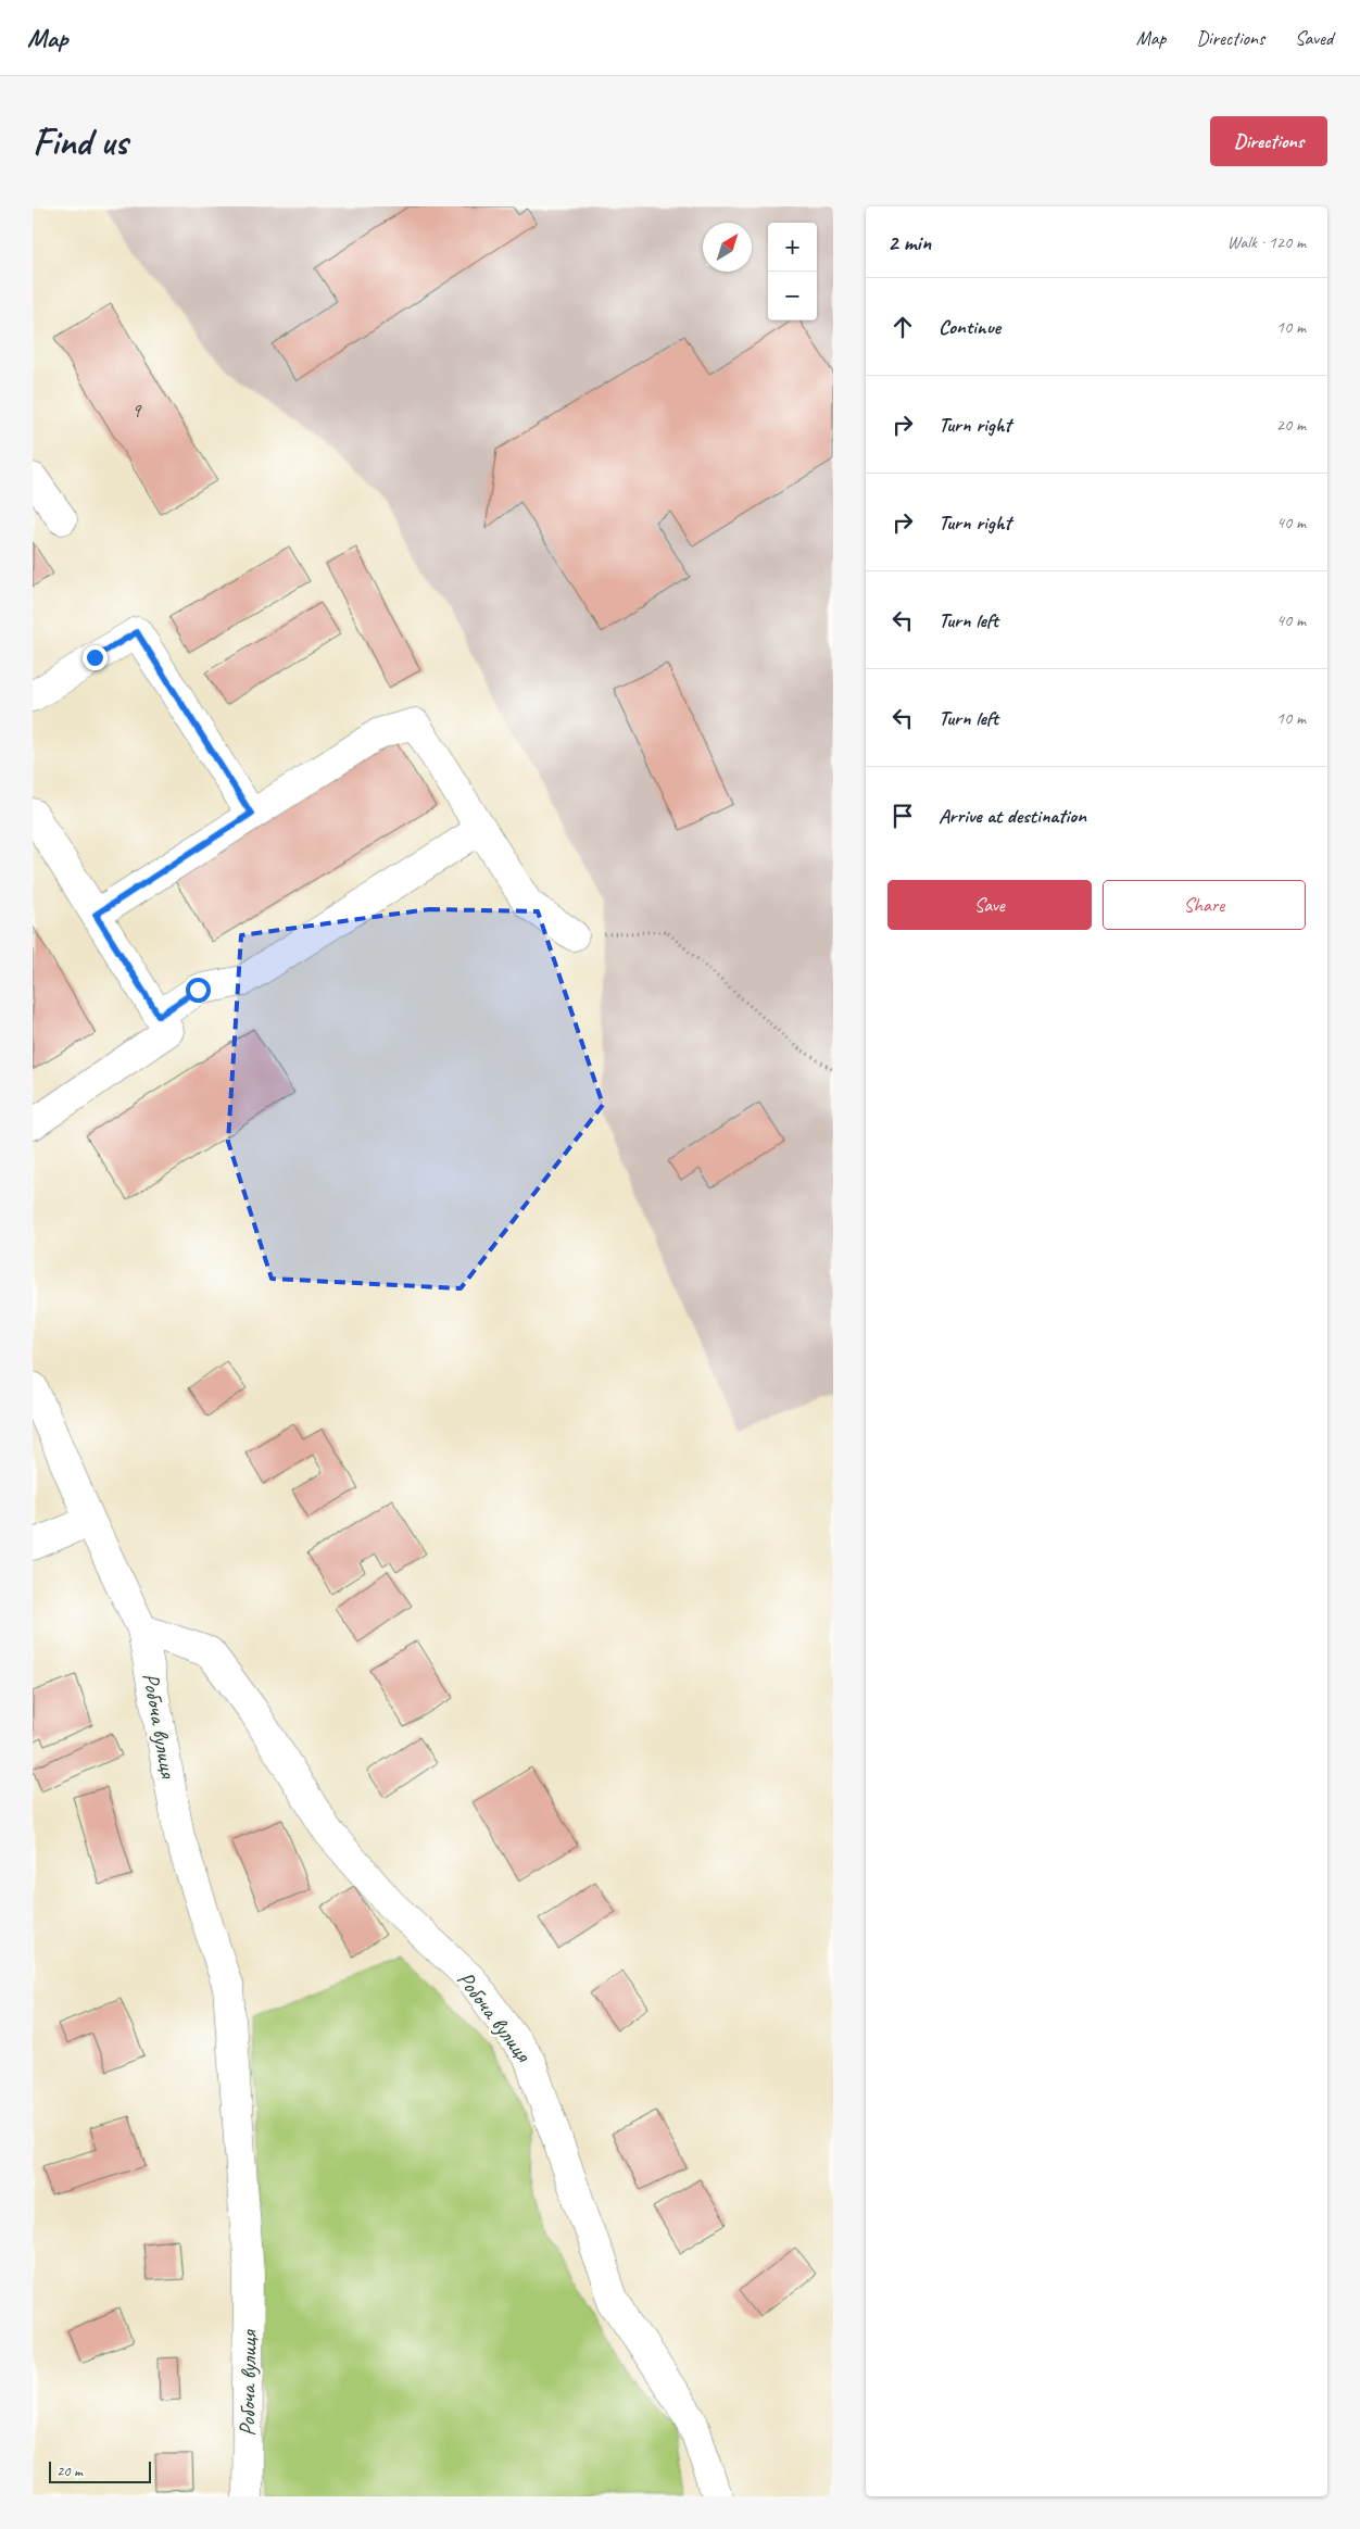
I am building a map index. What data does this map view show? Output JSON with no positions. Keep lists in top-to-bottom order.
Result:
{
  "streets": {
    "street": ["Робоча вулиця"]
  },
  "house_numbers": ["9"],
  "scale_bar": "20 m",
  "north": "top right",
  "page": {
    "header": "Map",
    "nav": ["Map", "Directions", "Saved"],
    "buttons": [
      "Directions",
      ["Save", "Share"]
    ],
    "title": "Find us",
    "heading": ["2 min", "Walk · 120 m"],
    "map_buttons": ["+", "−"],
    "list": [
      ["Continue", "10 m"],
      ["Turn right", "20 m"],
      ["Turn right", "40 m"],
      ["Turn left", "40 m"],
      ["Turn left", "10 m"],
      "Arrive at destination"
    ],
    "scale": "20 m"
  }
}
